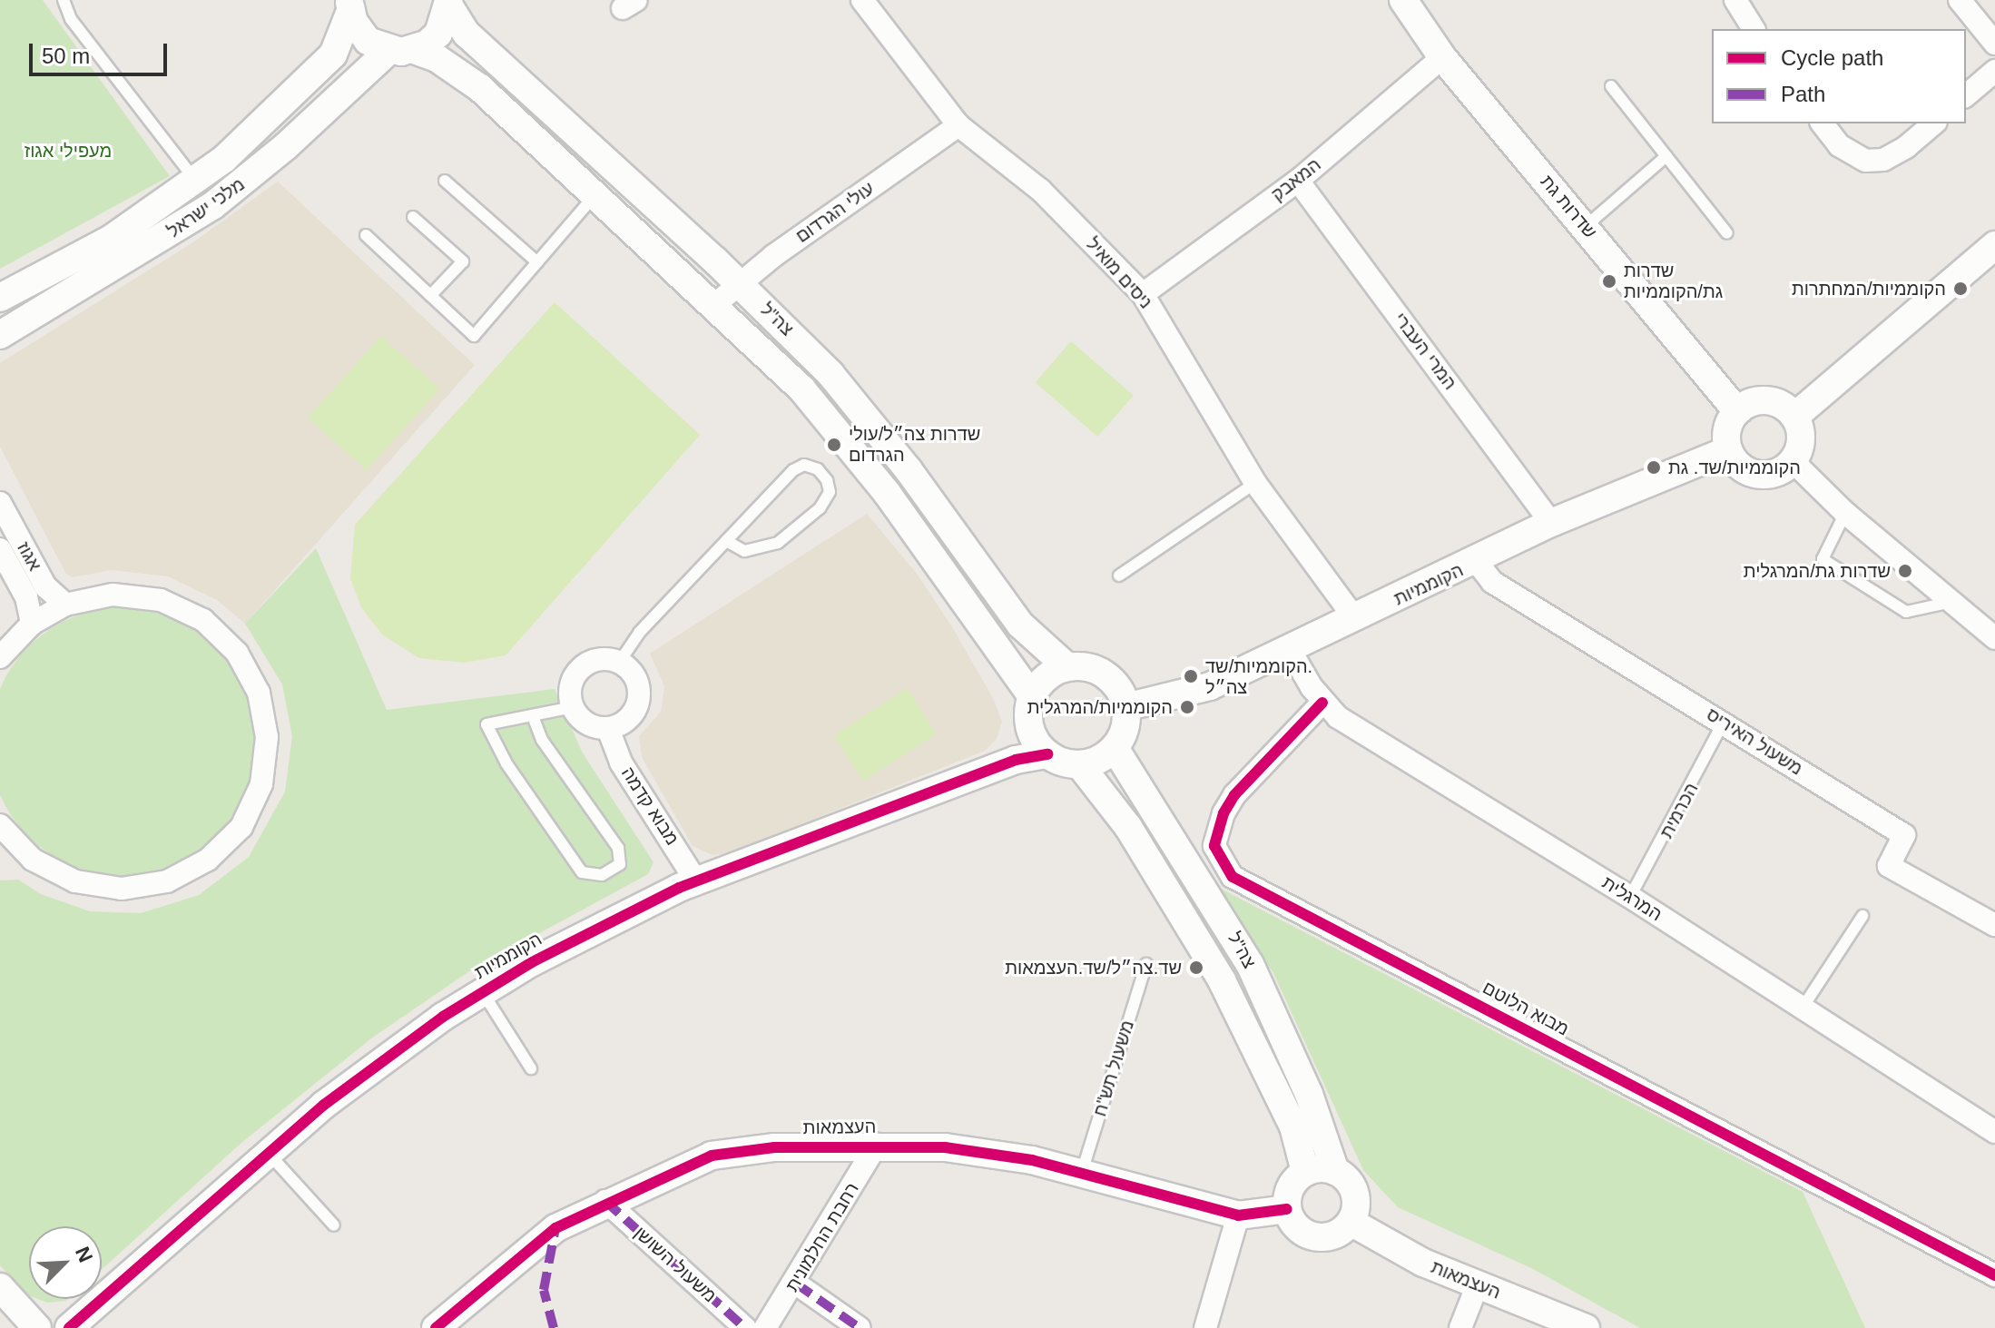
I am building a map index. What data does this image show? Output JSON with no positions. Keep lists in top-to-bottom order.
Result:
{
  "streets": {
    "street": [
      "המאבק",
      "שדרות גת",
      "מלכי ישראל",
      "עולי הגרדום",
      "ניסים מואיל",
      "צה\"ל",
      "המרי העברי",
      "אגוז",
      "הקוממיות",
      "משעול האיריס",
      "מבוא קדמה",
      "המרגלית",
      "מבוא הלוטם",
      "העצמאות",
      "רחבת החלמונית",
      "משעול השושן"
    ],
    "lane": ["הכרמית", "משעול תש\"ח"]
  },
  "crossings": [
    ["המאבק", "שדרות גת"],
    ["המאבק", "ניסים מואיל"],
    ["המאבק", "המרי העברי"],
    ["שדרות גת", "הקוממיות"],
    ["מלכי ישראל", "צה\"ל"],
    ["עולי הגרדום", "ניסים מואיל"],
    ["עולי הגרדום", "צה\"ל"],
    ["ניסים מואיל", "הקוממיות"],
    ["צה\"ל", "הקוממיות"],
    ["צה\"ל", "העצמאות"],
    ["המרי העברי", "הקוממיות"],
    ["הקוממיות", "משעול האיריס"],
    ["הקוממיות", "מבוא קדמה"],
    ["הקוממיות", "המרגלית"],
    ["משעול האיריס", "הכרמית"],
    ["הכרמית", "המרגלית"],
    ["המרגלית", "מבוא הלוטם"],
    ["משעול תש\"ח", "העצמאות"],
    ["העצמאות", "רחבת החלמונית"],
    ["העצמאות", "משעול השושן"]
  ],
  "parks": ["מעפילי אגוז"],
  "places": [
    "שדרות גת/הקוממיות",
    "הקוממיות/המחתרות",
    "שדרות צה״ל/עולי הגרדום",
    "הקוממיות/שד. גת",
    "שדרות גת/המרגלית",
    "הקוממיות/שד. צה״ל",
    "הקוממיות/המרגלית",
    "שד.צה״ל/שד.העצמאות"
  ],
  "legend": ["Cycle path", "Path"],
  "scale_bar": "50 m",
  "north": "top right"
}
